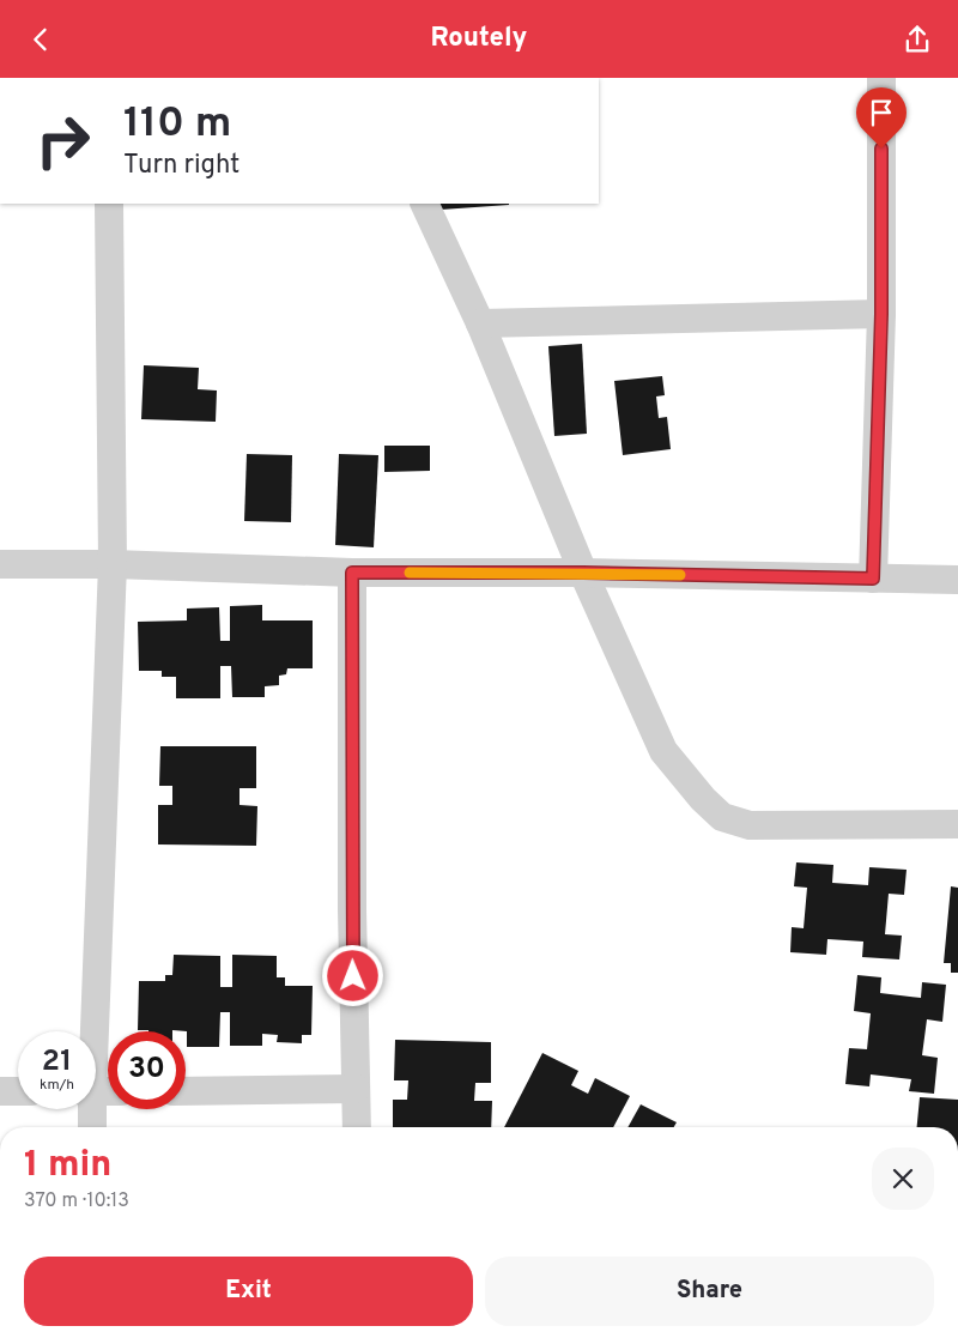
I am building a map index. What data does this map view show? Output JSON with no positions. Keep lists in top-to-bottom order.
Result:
{
  "page": {
    "header": "Routely",
    "turn": ["110 m", "Turn right"],
    "speed": "21 km/h",
    "limit": "30",
    "heading": ["1 min", "370 m · 10:13"],
    "buttons": ["Exit", "Share"]
  }
}
